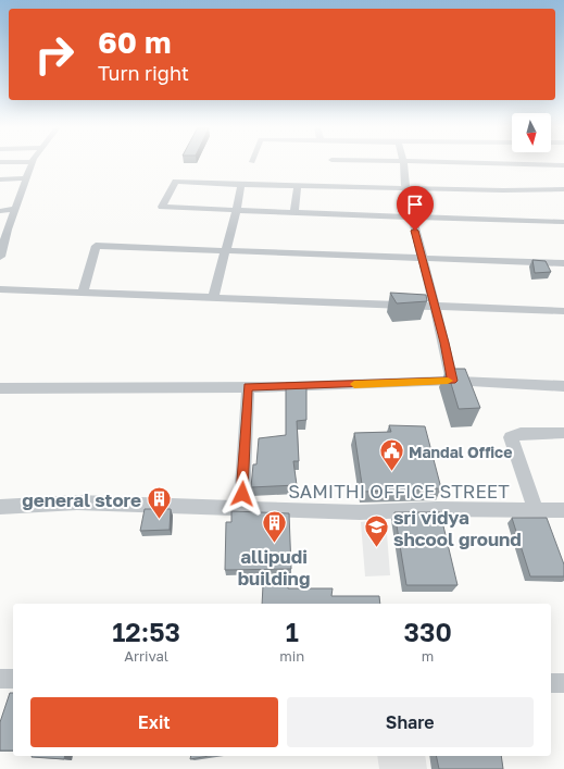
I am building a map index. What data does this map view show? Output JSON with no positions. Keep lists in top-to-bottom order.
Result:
{
  "streets": {
    "street": ["SAMITHI OFFICE STREET"]
  },
  "places": {
    "public building": ["Mandal Office"],
    "building": ["general store", "allipudi building"],
    "school or university": ["sri vidya shcool ground"]
  },
  "north": "bottom",
  "page": {
    "turn": ["60 m", "Turn right"],
    "eta": [
      "12:53",
      "Arrival",
      "1",
      "min",
      "330",
      "m"
    ],
    "buttons": ["Exit", "Share"]
  }
}
